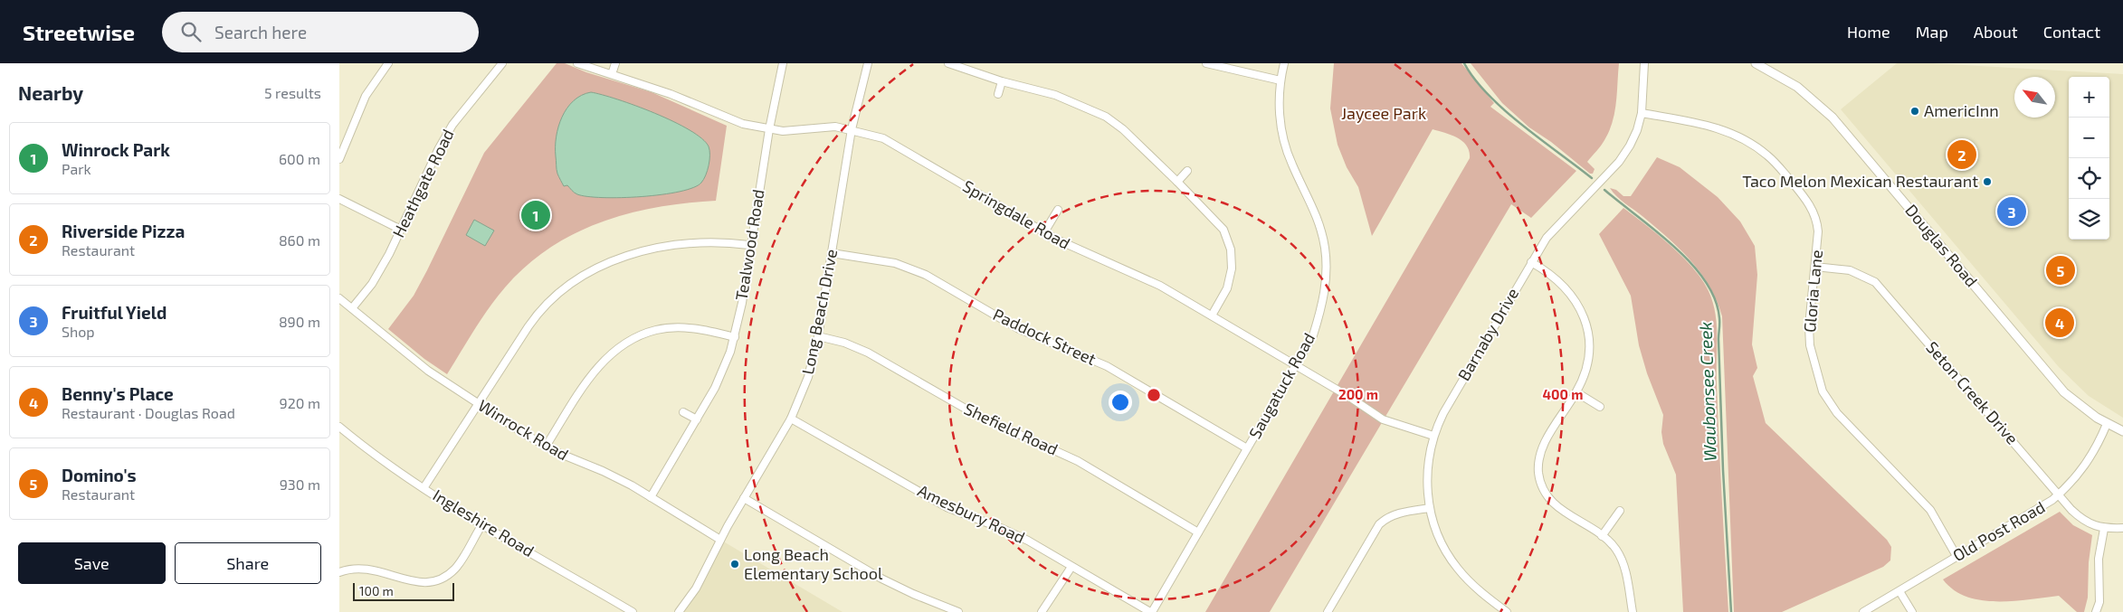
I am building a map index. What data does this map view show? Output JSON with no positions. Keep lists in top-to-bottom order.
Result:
{
  "streets": {
    "street": [
      "Heathgate Road",
      "Springdale Road",
      "Tealwood Road",
      "Douglas Road",
      "Gloria Lane",
      "Long Beach Drive",
      "Barnaby Drive",
      "Paddock Street",
      "Saugatuck Road",
      "Seton Creek Drive",
      "Shefield Road",
      "Winrock Road",
      "Amesbury Road",
      "Ingleshire Road",
      "Old Post Road"
    ]
  },
  "crossings": [
    ["Heathgate Road", "Winrock Road"],
    ["Springdale Road", "Tealwood Road"],
    ["Springdale Road", "Long Beach Drive"],
    ["Springdale Road", "Barnaby Drive"],
    ["Springdale Road", "Saugatuck Road"],
    ["Tealwood Road", "Winrock Road"],
    ["Douglas Road", "Old Post Road"],
    ["Gloria Lane", "Barnaby Drive"],
    ["Gloria Lane", "Seton Creek Drive"],
    ["Gloria Lane", "Old Post Road"],
    ["Long Beach Drive", "Paddock Street"],
    ["Long Beach Drive", "Shefield Road"],
    ["Long Beach Drive", "Winrock Road"],
    ["Long Beach Drive", "Amesbury Road"],
    ["Paddock Street", "Saugatuck Road"],
    ["Saugatuck Road", "Shefield Road"],
    ["Saugatuck Road", "Amesbury Road"],
    ["Seton Creek Drive", "Old Post Road"]
  ],
  "water": ["Waubonsee Creek"],
  "parks": ["Jaycee Park"],
  "places": ["AmericInn", "Taco Melon Mexican Restaurant", "Long Beach Elementary School"],
  "scale_bar": "100 m",
  "north": "top left",
  "page": {
    "header": "Streetwise",
    "search": "Search here",
    "nav": [
      "Home",
      "Map",
      "About",
      "Contact"
    ],
    "heading": ["Nearby", "5 results"],
    "map_buttons": ["+", "−"],
    "list": [
      {
        "mark": "1",
        "name": "Winrock Park",
        "note": "Park",
        "value": "600 m"
      },
      {
        "mark": "2",
        "name": "Riverside Pizza",
        "note": "Restaurant",
        "value": "860 m"
      },
      {
        "mark": "3",
        "name": "Fruitful Yield",
        "note": "Shop",
        "value": "890 m"
      },
      {
        "mark": "4",
        "name": "Benny's Place",
        "note": "Restaurant · Douglas Road",
        "value": "920 m"
      },
      {
        "mark": "5",
        "name": "Domino's",
        "note": "Restaurant",
        "value": "930 m"
      }
    ],
    "pins": [
      "2",
      "3",
      "1",
      "5",
      "4"
    ],
    "buttons": ["Save", "Share"],
    "scale": "100 m"
  },
  "rings": ["200 m", "400 m"]
}
